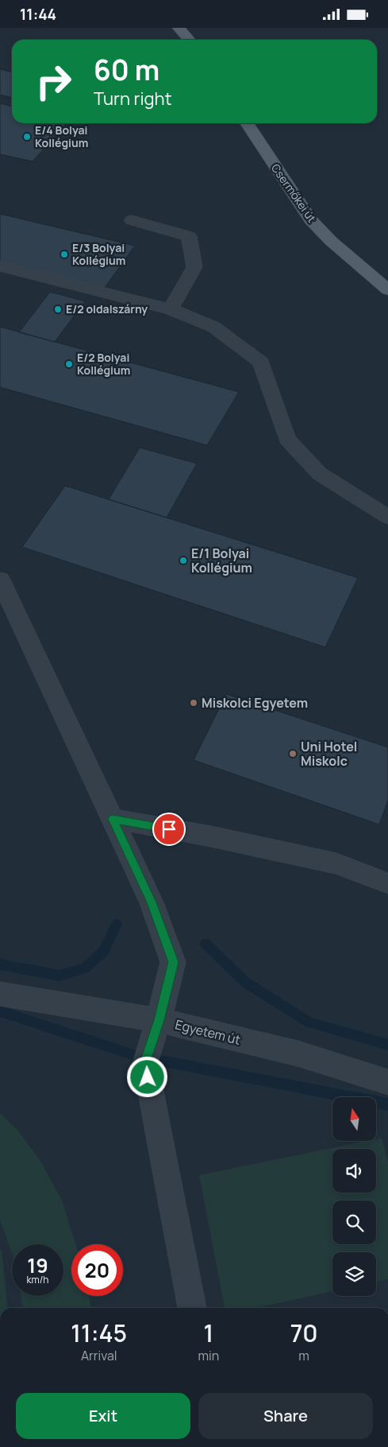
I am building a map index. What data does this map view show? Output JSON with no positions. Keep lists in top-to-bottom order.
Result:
{
  "streets": {
    "main road": ["Csermőkei út"],
    "street": ["Egyetem út"]
  },
  "places": [
    "E/4 Bolyai Kollégium",
    "E/3 Bolyai Kollégium",
    "E/2 oldalszárny",
    "E/2 Bolyai Kollégium",
    "E/1 Bolyai Kollégium",
    "Miskolci Egyetem",
    "Uni Hotel Miskolc"
  ],
  "north": "top",
  "page": {
    "status": "11:44",
    "turn": ["60 m", "Turn right"],
    "speed": "19 km/h",
    "limit": "20",
    "eta": [
      "11:45",
      "Arrival",
      "1",
      "min",
      "70",
      "m"
    ],
    "buttons": ["Exit", "Share"]
  }
}
